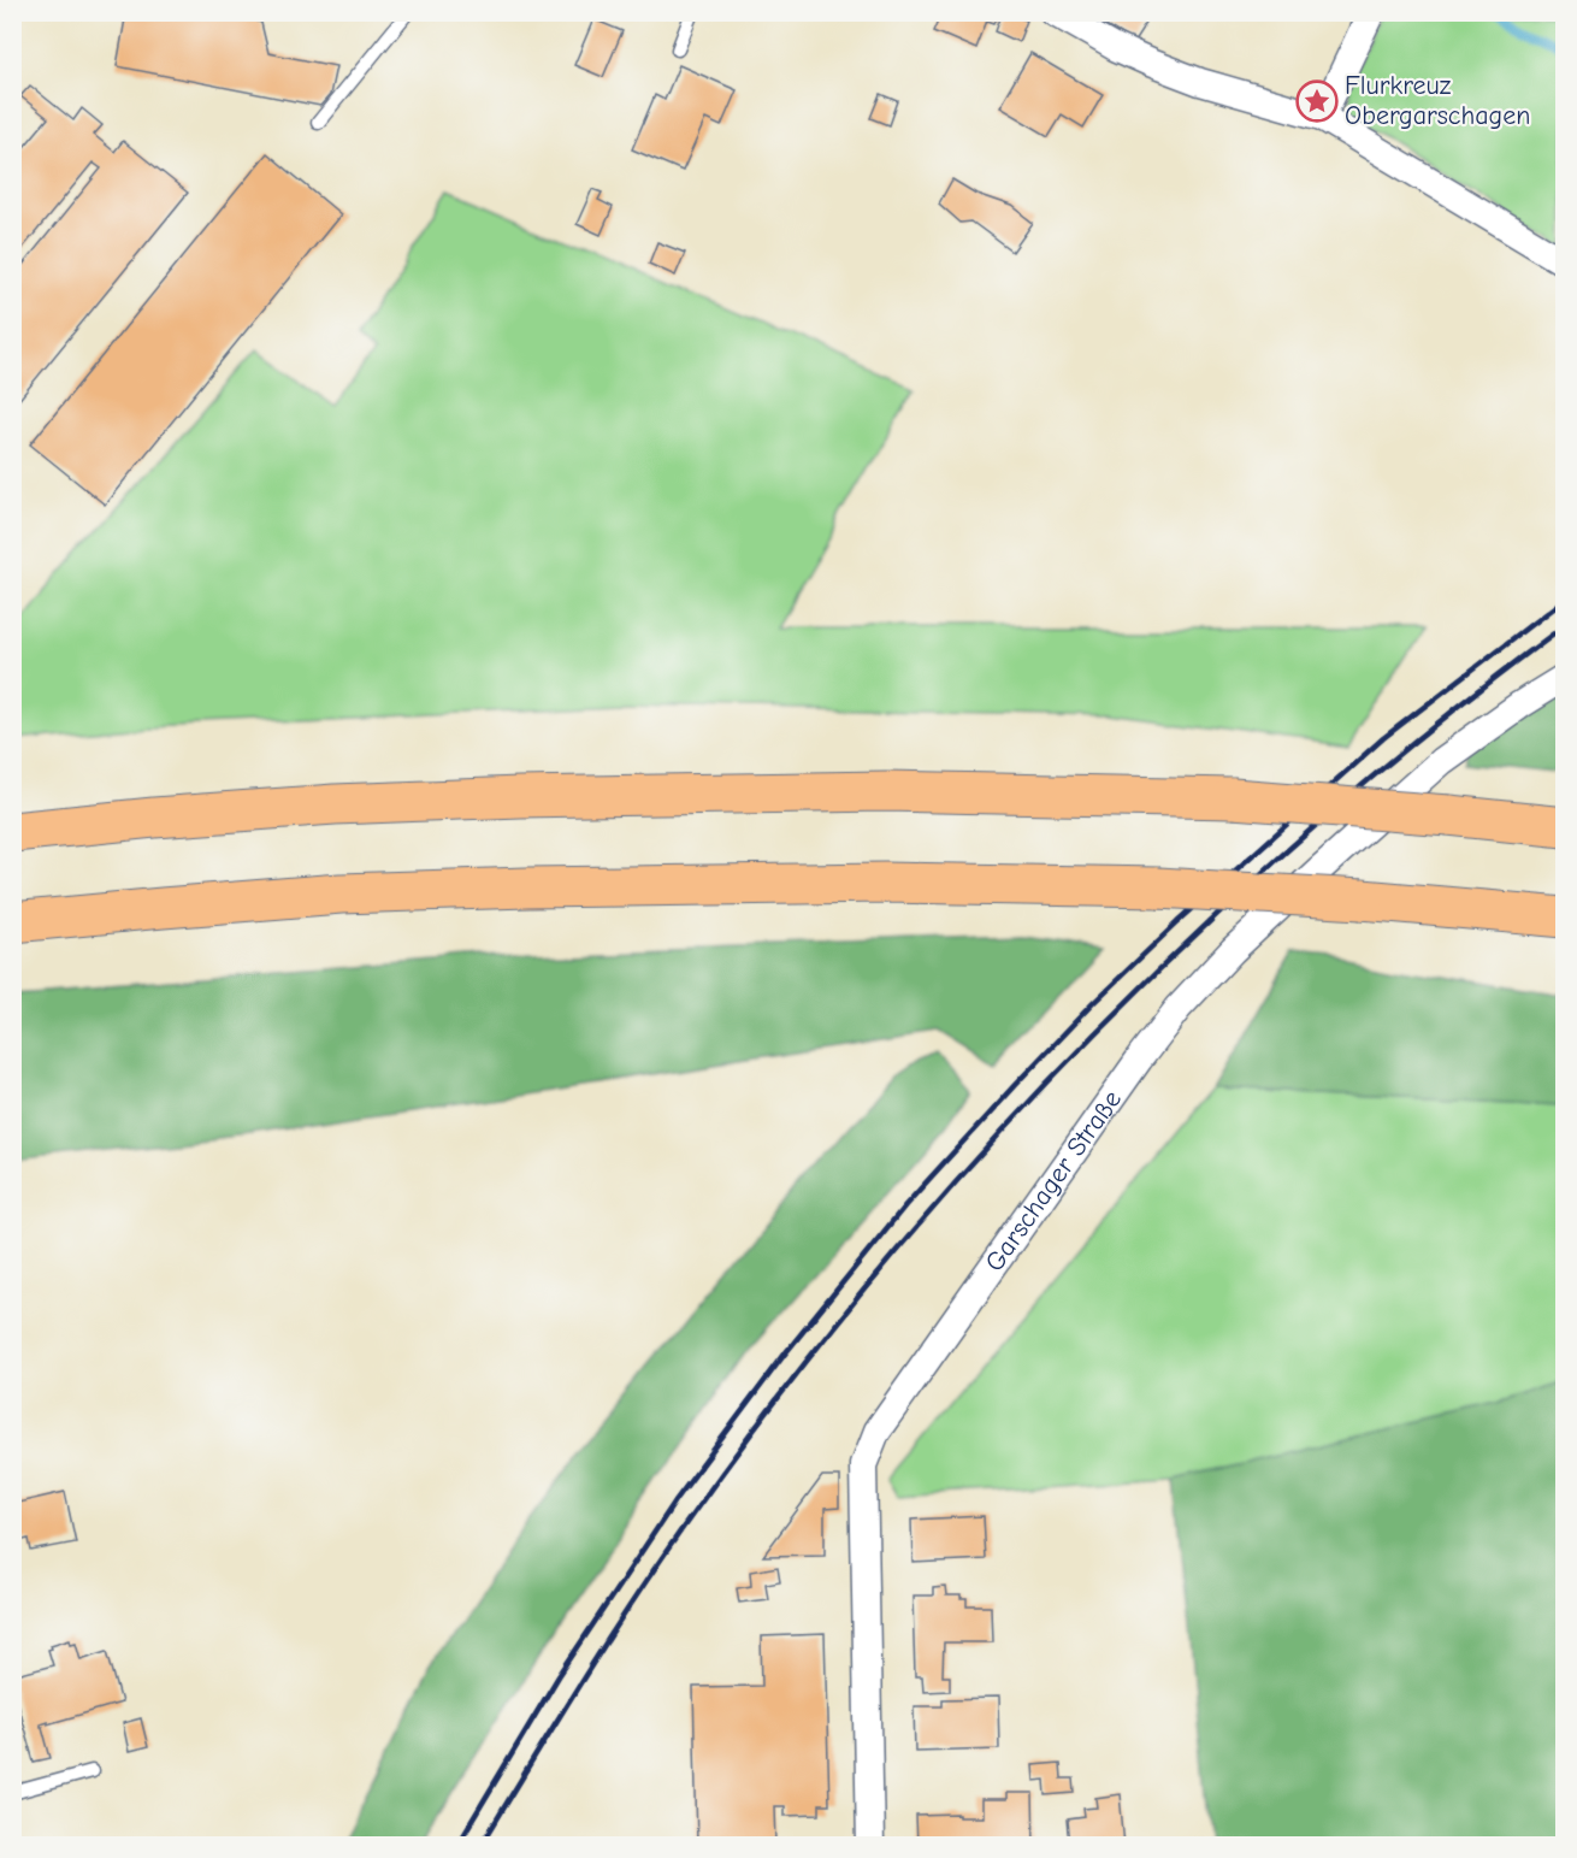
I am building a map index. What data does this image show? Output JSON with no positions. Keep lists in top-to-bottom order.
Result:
{
  "streets": {
    "street": ["Garschager Straße"]
  },
  "places": {
    "place": ["Flurkreuz Obergarschagen"]
  }
}
